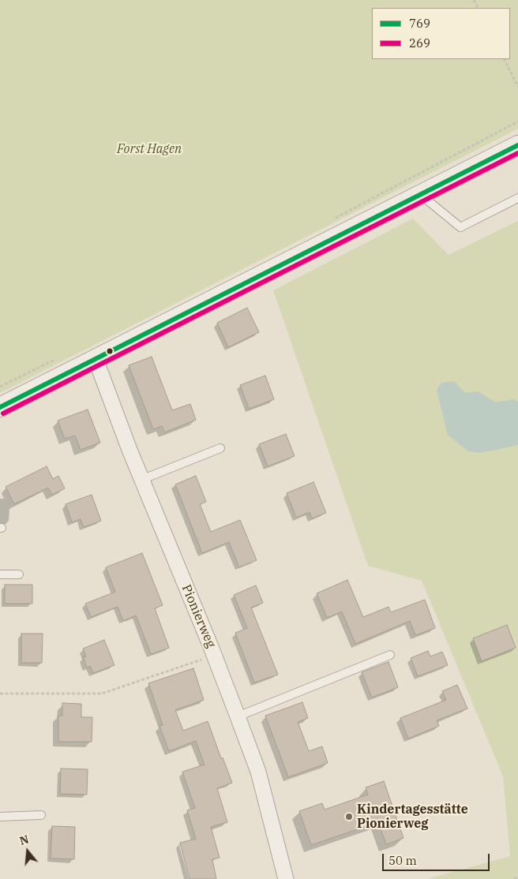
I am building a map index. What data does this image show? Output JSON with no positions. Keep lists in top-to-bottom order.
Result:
{
  "streets": {
    "street": ["Pionierweg"]
  },
  "parks": ["Forst Hagen"],
  "places": ["Kindertagesstätte Pionierweg"],
  "lines": ["transit line 769", "transit line 269"],
  "legend": ["769", "269"],
  "scale_bar": "50 m",
  "north": "top"
}
